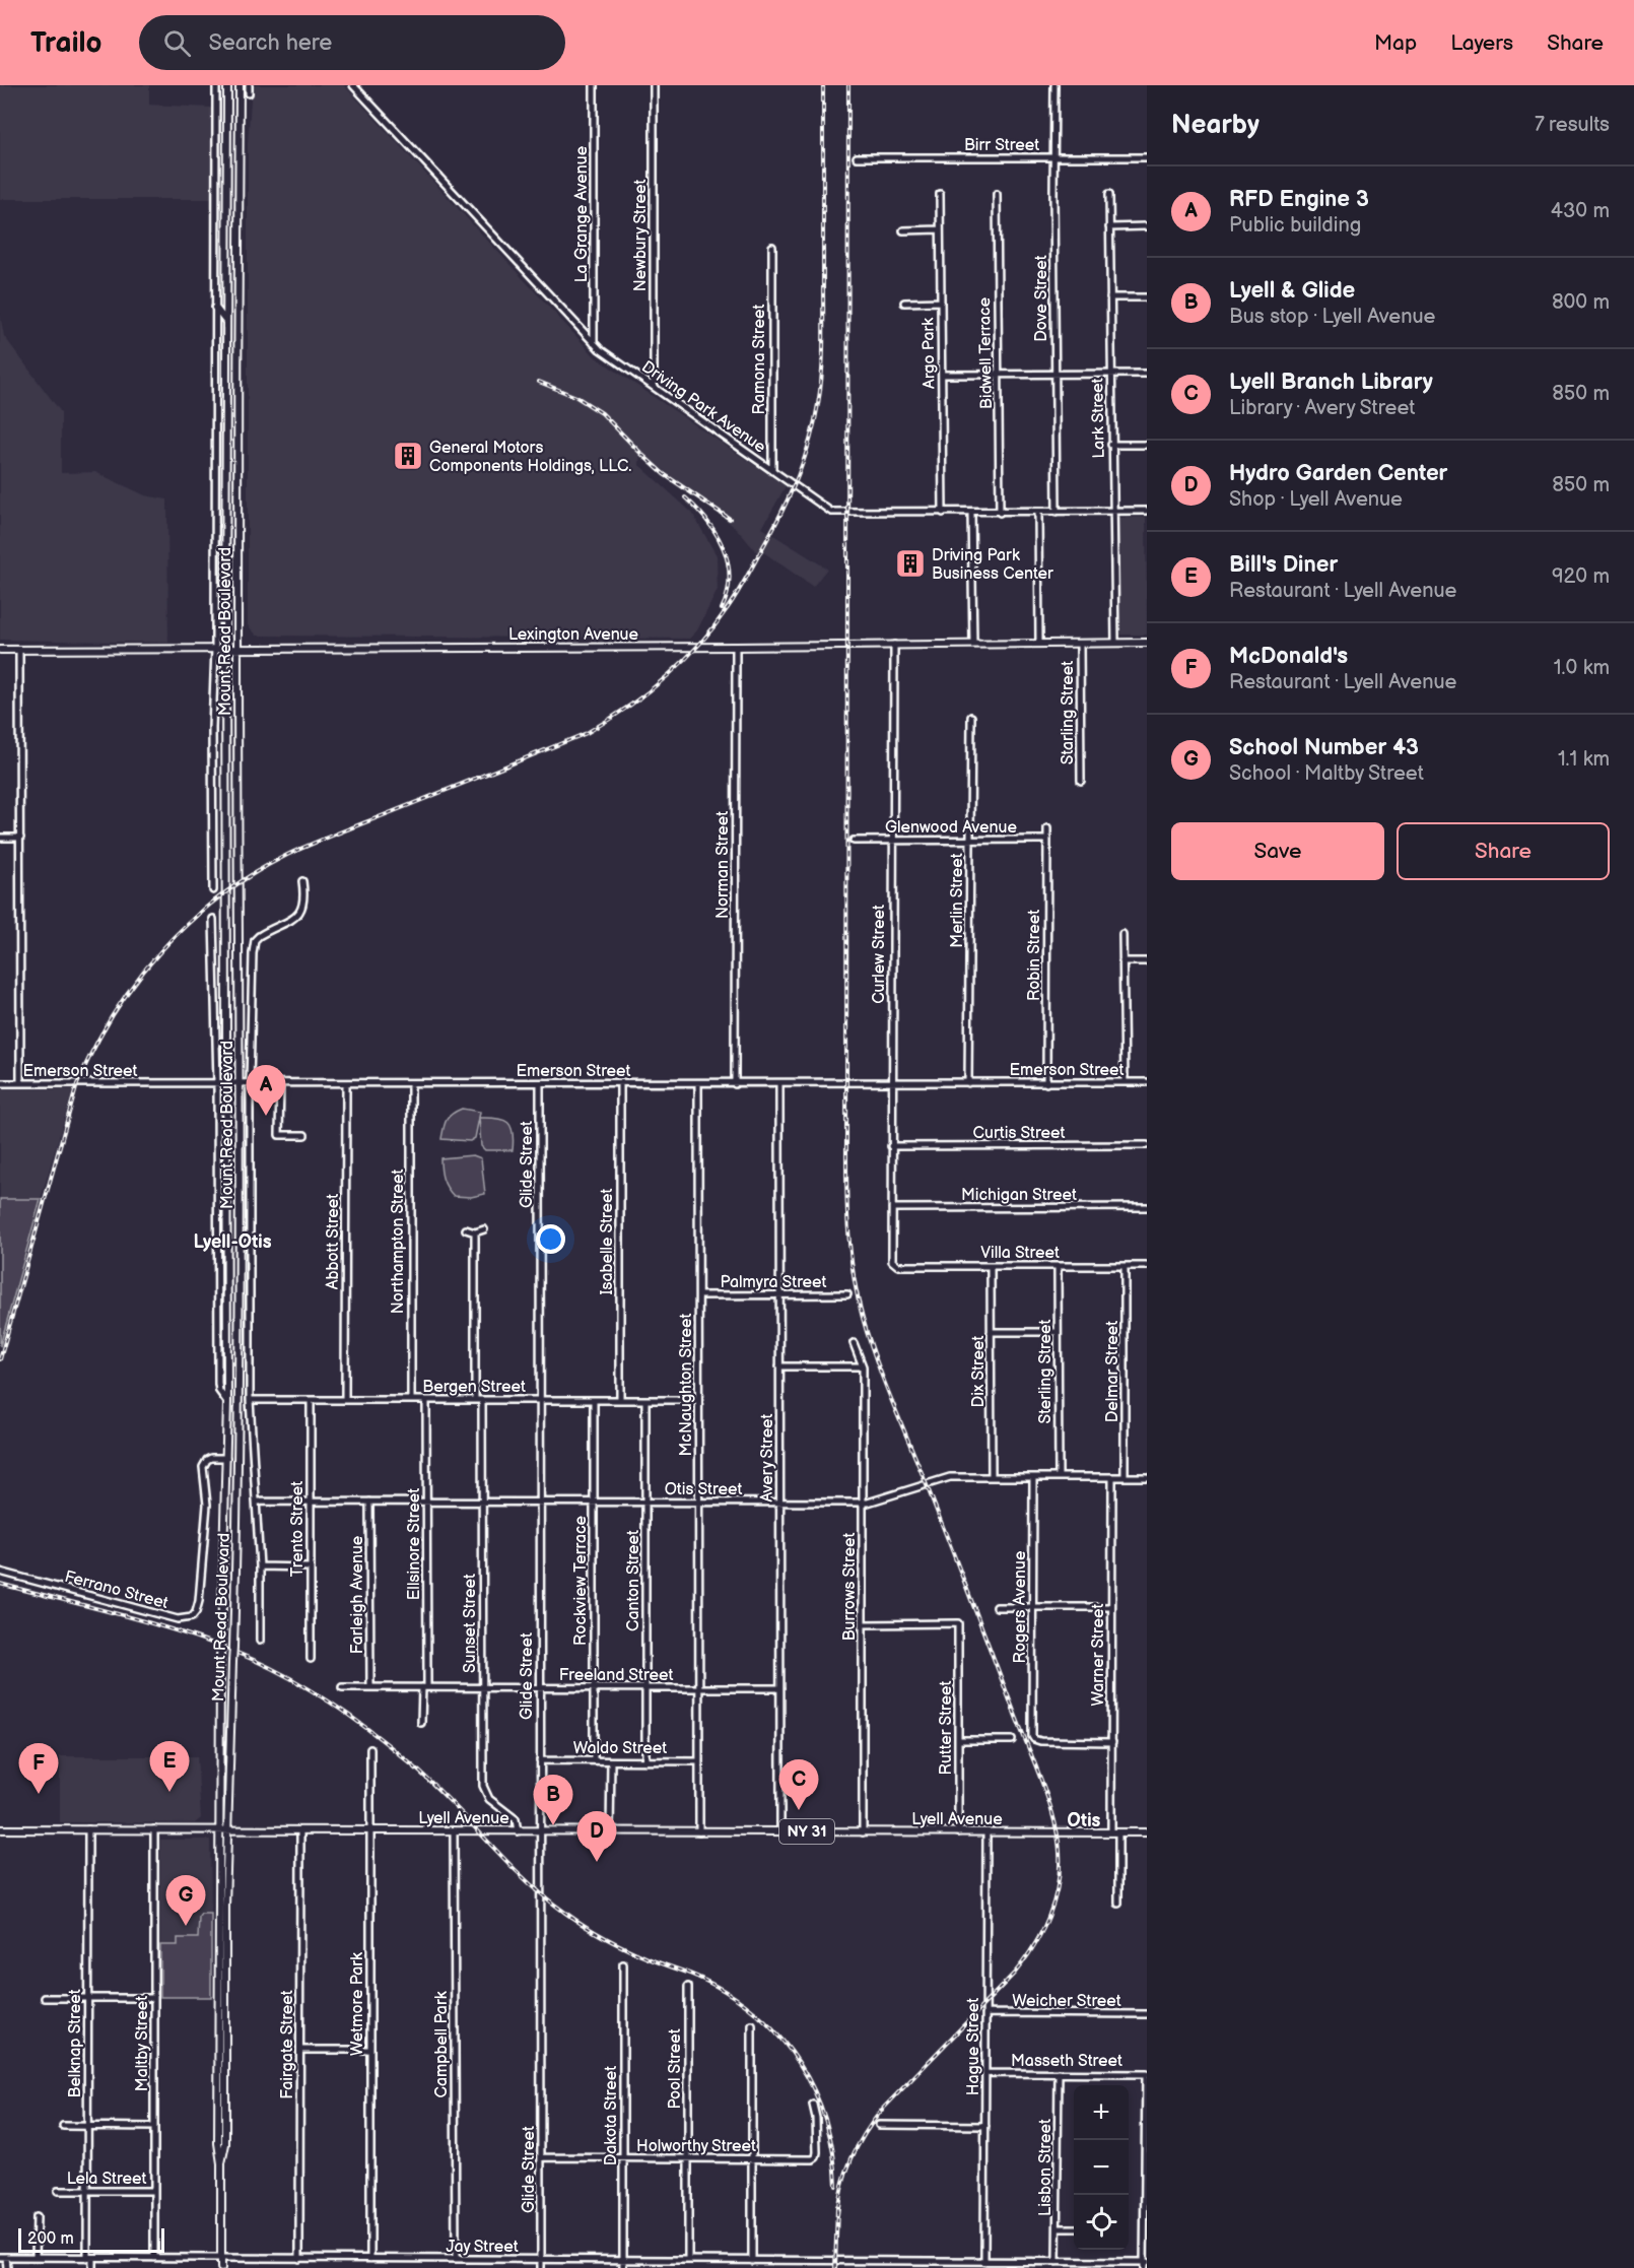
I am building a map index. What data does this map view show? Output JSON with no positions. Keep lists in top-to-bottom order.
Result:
{
  "streets": {
    "main road": [
      "Mount Read Boulevard",
      "Lexington Avenue",
      "Lyell Avenue",
      "NY 31"
    ],
    "street": [
      "Birr Street",
      "La Grange Avenue",
      "Newbury Street",
      "Dove Street",
      "Argo Park",
      "Bidwell Terrace",
      "Ramona Street",
      "Driving Park Avenue",
      "Lark Street",
      "Starling Street",
      "Glenwood Avenue",
      "Norman Street",
      "Merlin Street",
      "Curlew Street",
      "Robin Street",
      "Emerson Street",
      "Curtis Street",
      "Glide Street",
      "Michigan Street",
      "Abbott Street",
      "Northampton Street",
      "Isabelle Street",
      "Villa Street",
      "Palmyra Street",
      "Dix Street",
      "Sterling Street",
      "Delmar Street",
      "McNaughton Street",
      "Bergen Street",
      "Avery Street",
      "Otis Street",
      "Trento Street",
      "Ellsinore Street",
      "Rockview Terrace",
      "Canton Street",
      "Burrows Street",
      "Ferrano Street",
      "Farleigh Avenue",
      "Rogers Avenue",
      "Sunset Street",
      "Warner Street",
      "Freeland Street",
      "Rutter Street",
      "Waldo Street",
      "Weicher Street",
      "Wetmore Park",
      "Belknap Street",
      "Maltby Street",
      "Fairgate Street",
      "Campbell Park",
      "Hague Street",
      "Masseth Street",
      "Pool Street",
      "Dakota Street",
      "Holworthy Street",
      "Lisbon Street",
      "Lela Street",
      "Jay Street"
    ]
  },
  "crossings": [
    ["Birr Street", "Dove Street"],
    ["La Grange Avenue", "Driving Park Avenue"],
    ["Newbury Street", "Driving Park Avenue"],
    ["Dove Street", "Driving Park Avenue"],
    ["Argo Park", "Driving Park Avenue"],
    ["Bidwell Terrace", "Driving Park Avenue"],
    ["Ramona Street", "Driving Park Avenue"],
    ["Driving Park Avenue", "Lark Street"],
    ["Lark Street", "Lexington Avenue"],
    ["Mount Read Boulevard", "Lexington Avenue"],
    ["Mount Read Boulevard", "Emerson Street"],
    ["Mount Read Boulevard", "Bergen Street"],
    ["Mount Read Boulevard", "Otis Street"],
    ["Mount Read Boulevard", "Ferrano Street"],
    ["Mount Read Boulevard", "Lyell Avenue"],
    ["Mount Read Boulevard", "Jay Street"],
    ["Lexington Avenue", "Starling Street"],
    ["Lexington Avenue", "Norman Street"],
    ["Lexington Avenue", "Curlew Street"],
    ["Glenwood Avenue", "Merlin Street"],
    ["Glenwood Avenue", "Curlew Street"],
    ["Glenwood Avenue", "Robin Street"],
    ["Norman Street", "Emerson Street"],
    ["Merlin Street", "Emerson Street"],
    ["Curlew Street", "Emerson Street"],
    ["Curlew Street", "Curtis Street"],
    ["Curlew Street", "Michigan Street"],
    ["Curlew Street", "Villa Street"],
    ["Robin Street", "Emerson Street"],
    ["Emerson Street", "Glide Street"],
    ["Emerson Street", "Abbott Street"],
    ["Emerson Street", "Northampton Street"],
    ["Emerson Street", "Isabelle Street"],
    ["Emerson Street", "McNaughton Street"],
    ["Emerson Street", "Avery Street"],
    ["Glide Street", "Bergen Street"],
    ["Glide Street", "Otis Street"],
    ["Glide Street", "Freeland Street"],
    ["Glide Street", "Waldo Street"],
    ["Glide Street", "Lyell Avenue"],
    ["Glide Street", "Holworthy Street"],
    ["Glide Street", "Jay Street"],
    ["Abbott Street", "Bergen Street"],
    ["Northampton Street", "Bergen Street"],
    ["Isabelle Street", "Bergen Street"],
    ["Villa Street", "Dix Street"],
    ["Villa Street", "Sterling Street"],
    ["Villa Street", "Delmar Street"],
    ["Palmyra Street", "McNaughton Street"],
    ["Palmyra Street", "Avery Street"],
    ["Dix Street", "Otis Street"],
    ["Sterling Street", "Otis Street"],
    ["Delmar Street", "Otis Street"],
    ["McNaughton Street", "Bergen Street"],
    ["McNaughton Street", "Otis Street"],
    ["McNaughton Street", "Freeland Street"],
    ["McNaughton Street", "Waldo Street"],
    ["McNaughton Street", "Lyell Avenue"],
    ["Bergen Street", "Trento Street"],
    ["Bergen Street", "Ellsinore Street"],
    ["Bergen Street", "Rockview Terrace"],
    ["Bergen Street", "Canton Street"],
    ["Bergen Street", "Sunset Street"],
    ["Avery Street", "Otis Street"],
    ["Avery Street", "Freeland Street"],
    ["Avery Street", "Lyell Avenue"],
    ["Otis Street", "Trento Street"],
    ["Otis Street", "Ellsinore Street"],
    ["Otis Street", "Rockview Terrace"],
    ["Otis Street", "Canton Street"],
    ["Otis Street", "Burrows Street"],
    ["Otis Street", "Farleigh Avenue"],
    ["Otis Street", "Rogers Avenue"],
    ["Otis Street", "Sunset Street"],
    ["Otis Street", "Warner Street"],
    ["Ellsinore Street", "Freeland Street"],
    ["Rockview Terrace", "Freeland Street"],
    ["Rockview Terrace", "Waldo Street"],
    ["Canton Street", "Freeland Street"],
    ["Canton Street", "Waldo Street"],
    ["Burrows Street", "Rutter Street"],
    ["Burrows Street", "Lyell Avenue"],
    ["Farleigh Avenue", "Freeland Street"],
    ["Rogers Avenue", "Warner Street"],
    ["Sunset Street", "Freeland Street"],
    ["Sunset Street", "Lyell Avenue"],
    ["Warner Street", "Lyell Avenue"],
    ["Rutter Street", "Lyell Avenue"],
    ["Lyell Avenue", "Wetmore Park"],
    ["Lyell Avenue", "Belknap Street"],
    ["Lyell Avenue", "Maltby Street"],
    ["Lyell Avenue", "Fairgate Street"],
    ["Lyell Avenue", "Campbell Park"],
    ["Lyell Avenue", "Hague Street"],
    ["Weicher Street", "Hague Street"],
    ["Wetmore Park", "Jay Street"],
    ["Belknap Street", "Lela Street"],
    ["Belknap Street", "Jay Street"],
    ["Maltby Street", "Lela Street"],
    ["Maltby Street", "Jay Street"],
    ["Fairgate Street", "Jay Street"],
    ["Campbell Park", "Jay Street"],
    ["Hague Street", "Masseth Street"],
    ["Hague Street", "Jay Street"],
    ["Masseth Street", "Lisbon Street"],
    ["Pool Street", "Holworthy Street"],
    ["Pool Street", "Jay Street"],
    ["Dakota Street", "Holworthy Street"],
    ["Dakota Street", "Jay Street"],
    ["Lisbon Street", "Jay Street"]
  ],
  "districts": ["Lyell-Otis", "Otis"],
  "places": {
    "building": ["General Motors Components Holdings, LLC.", "Driving Park Business Center"]
  },
  "scale_bar": "200 m",
  "page": {
    "header": "Trailo",
    "search": "Search here",
    "nav": ["Map", "Layers", "Share"],
    "heading": ["Nearby", "7 results"],
    "list": [
      {
        "mark": "A",
        "name": "RFD Engine 3",
        "note": "Public building",
        "value": "430 m"
      },
      {
        "mark": "B",
        "name": "Lyell & Glide",
        "note": "Bus stop · Lyell Avenue",
        "value": "800 m"
      },
      {
        "mark": "C",
        "name": "Lyell Branch Library",
        "note": "Library · Avery Street",
        "value": "850 m"
      },
      {
        "mark": "D",
        "name": "Hydro Garden Center",
        "note": "Shop · Lyell Avenue",
        "value": "850 m"
      },
      {
        "mark": "E",
        "name": "Bill's Diner",
        "note": "Restaurant · Lyell Avenue",
        "value": "920 m"
      },
      {
        "mark": "F",
        "name": "McDonald's",
        "note": "Restaurant · Lyell Avenue",
        "value": "1.0 km"
      },
      {
        "mark": "G",
        "name": "School Number 43",
        "note": "School · Maltby Street",
        "value": "1.1 km"
      }
    ],
    "buttons": ["Save", "Share"],
    "pins": [
      "A",
      "E",
      "F",
      "C",
      "B",
      "D",
      "G"
    ],
    "map_buttons": ["+", "−"],
    "scale": "200 m"
  }
}
